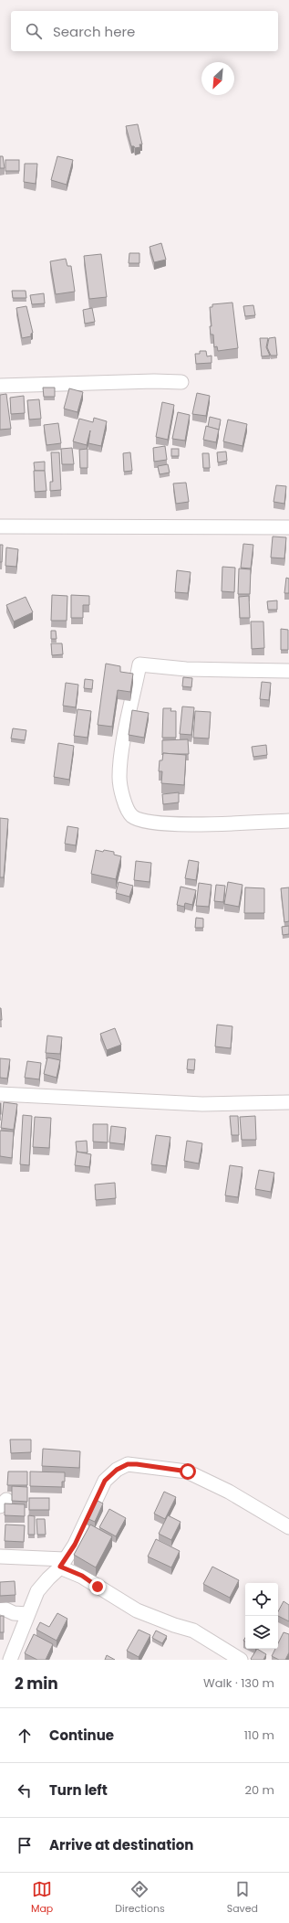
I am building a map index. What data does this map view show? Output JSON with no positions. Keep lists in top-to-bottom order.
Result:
{
  "north": "bottom left",
  "page": {
    "search": "Search here",
    "heading": ["2 min", "Walk · 130 m"],
    "list": [
      ["Continue", "110 m"],
      ["Turn left", "20 m"],
      "Arrive at destination"
    ],
    "nav": ["Map", "Directions", "Saved"]
  }
}
